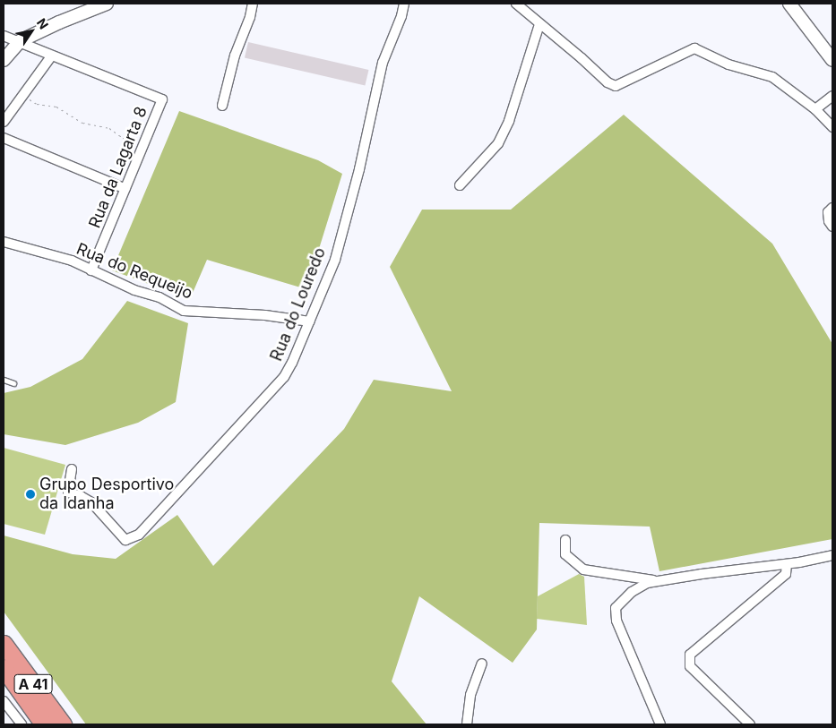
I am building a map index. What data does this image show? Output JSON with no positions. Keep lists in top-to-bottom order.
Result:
{
  "streets": {
    "highway": ["A 41"],
    "street": ["Rua da Lagarta 8", "Rua do Requeijo", "Rua do Louredo"]
  },
  "crossings": [
    ["Rua da Lagarta 8", "Rua do Requeijo"],
    ["Rua do Requeijo", "Rua do Louredo"]
  ],
  "places": ["Grupo Desportivo da Idanha"],
  "north": "top right"
}
